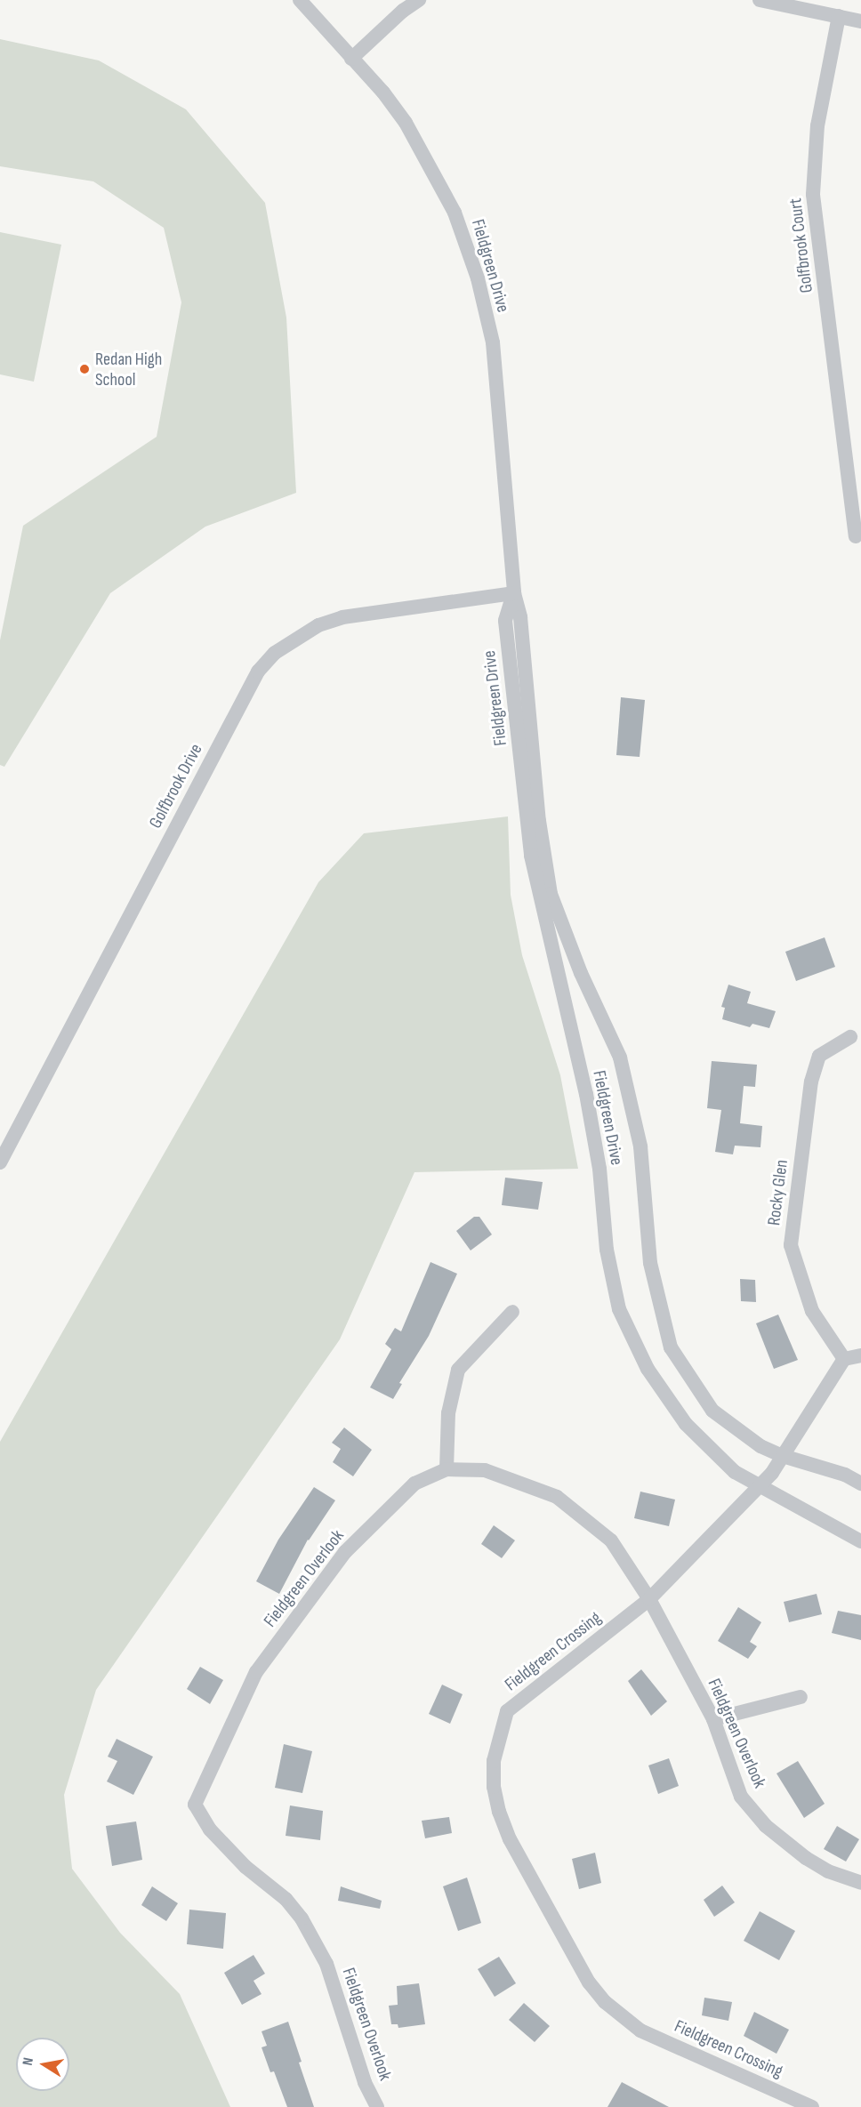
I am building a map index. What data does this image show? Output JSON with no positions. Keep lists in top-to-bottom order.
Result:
{
  "streets": {
    "street": [
      "Golfbrook Court",
      "Fieldgreen Drive",
      "Golfbrook Drive",
      "Rocky Glen",
      "Fieldgreen Overlook",
      "Fieldgreen Crossing"
    ]
  },
  "crossings": [
    ["Fieldgreen Drive", "Golfbrook Drive"],
    ["Fieldgreen Drive", "Fieldgreen Crossing"],
    ["Rocky Glen", "Fieldgreen Crossing"],
    ["Fieldgreen Overlook", "Fieldgreen Crossing"]
  ],
  "places": ["Redan High School"],
  "north": "left"
}
